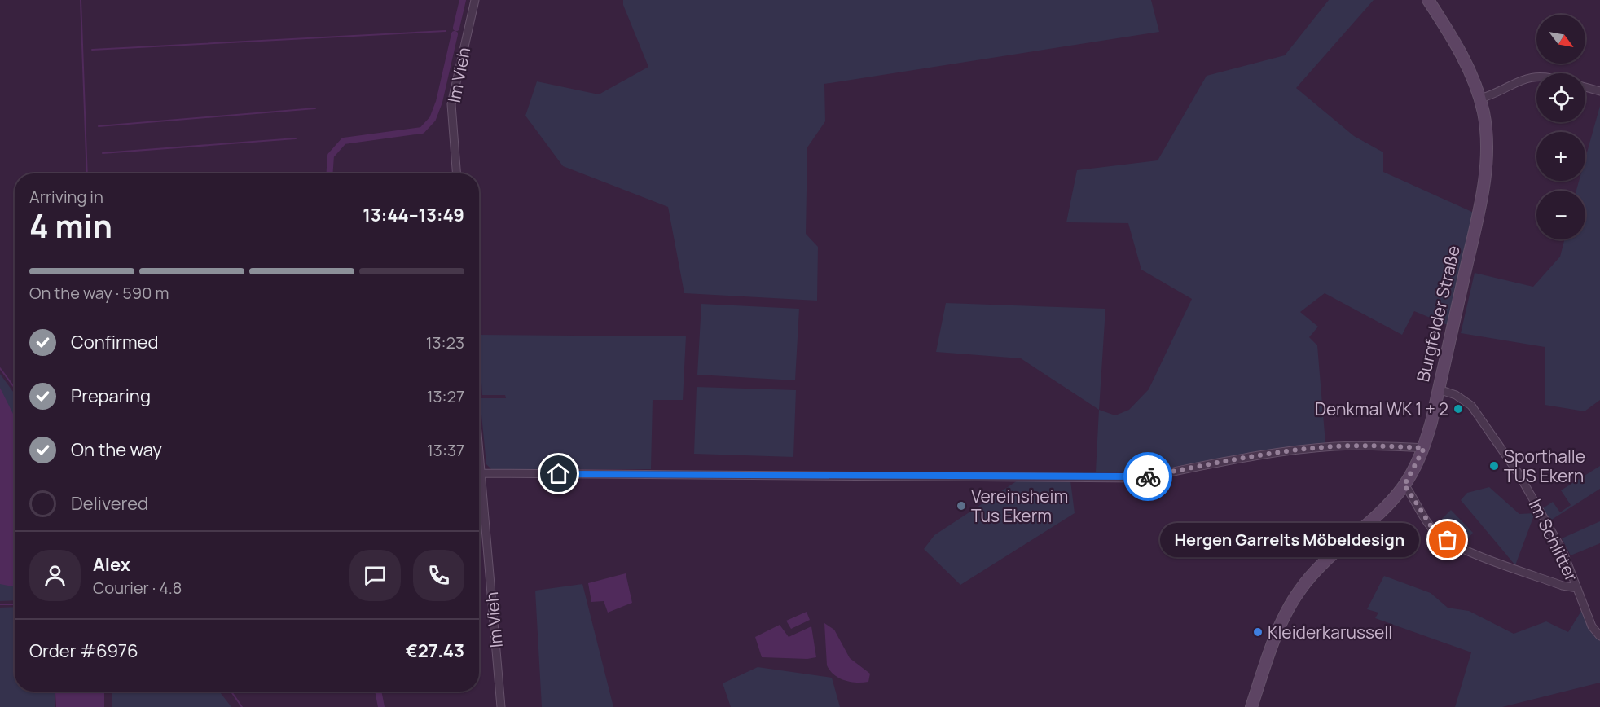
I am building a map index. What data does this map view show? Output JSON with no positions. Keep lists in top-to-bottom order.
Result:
{
  "streets": {
    "street": ["Im Vieh", "Burgfelder Straße", "Im Schlitter"]
  },
  "crossings": [
    ["Burgfelder Straße", "Im Schlitter"]
  ],
  "places": [
    "Denkmal WK 1 + 2",
    "Sporthalle TUS Ekern",
    "Vereinsheim Tus Ekerm",
    "Hergen Garrelts Möbeldesign",
    "Kleiderkarussell"
  ],
  "north": "bottom right",
  "page": {
    "map_buttons": ["+", "−"],
    "heading": ["4 min", "Arriving in", "13:44–13:49"],
    "panel": [
      "Alex",
      "Courier · 4.8",
      "Order #6976",
      "€27.43"
    ],
    "bar": "On the way · 590 m",
    "list": [
      ["Confirmed", "13:23"],
      ["Preparing", "13:27"],
      ["On the way", "13:37"],
      "Delivered"
    ],
    "bubble": "Hergen Garrelts Möbeldesign"
  }
}
